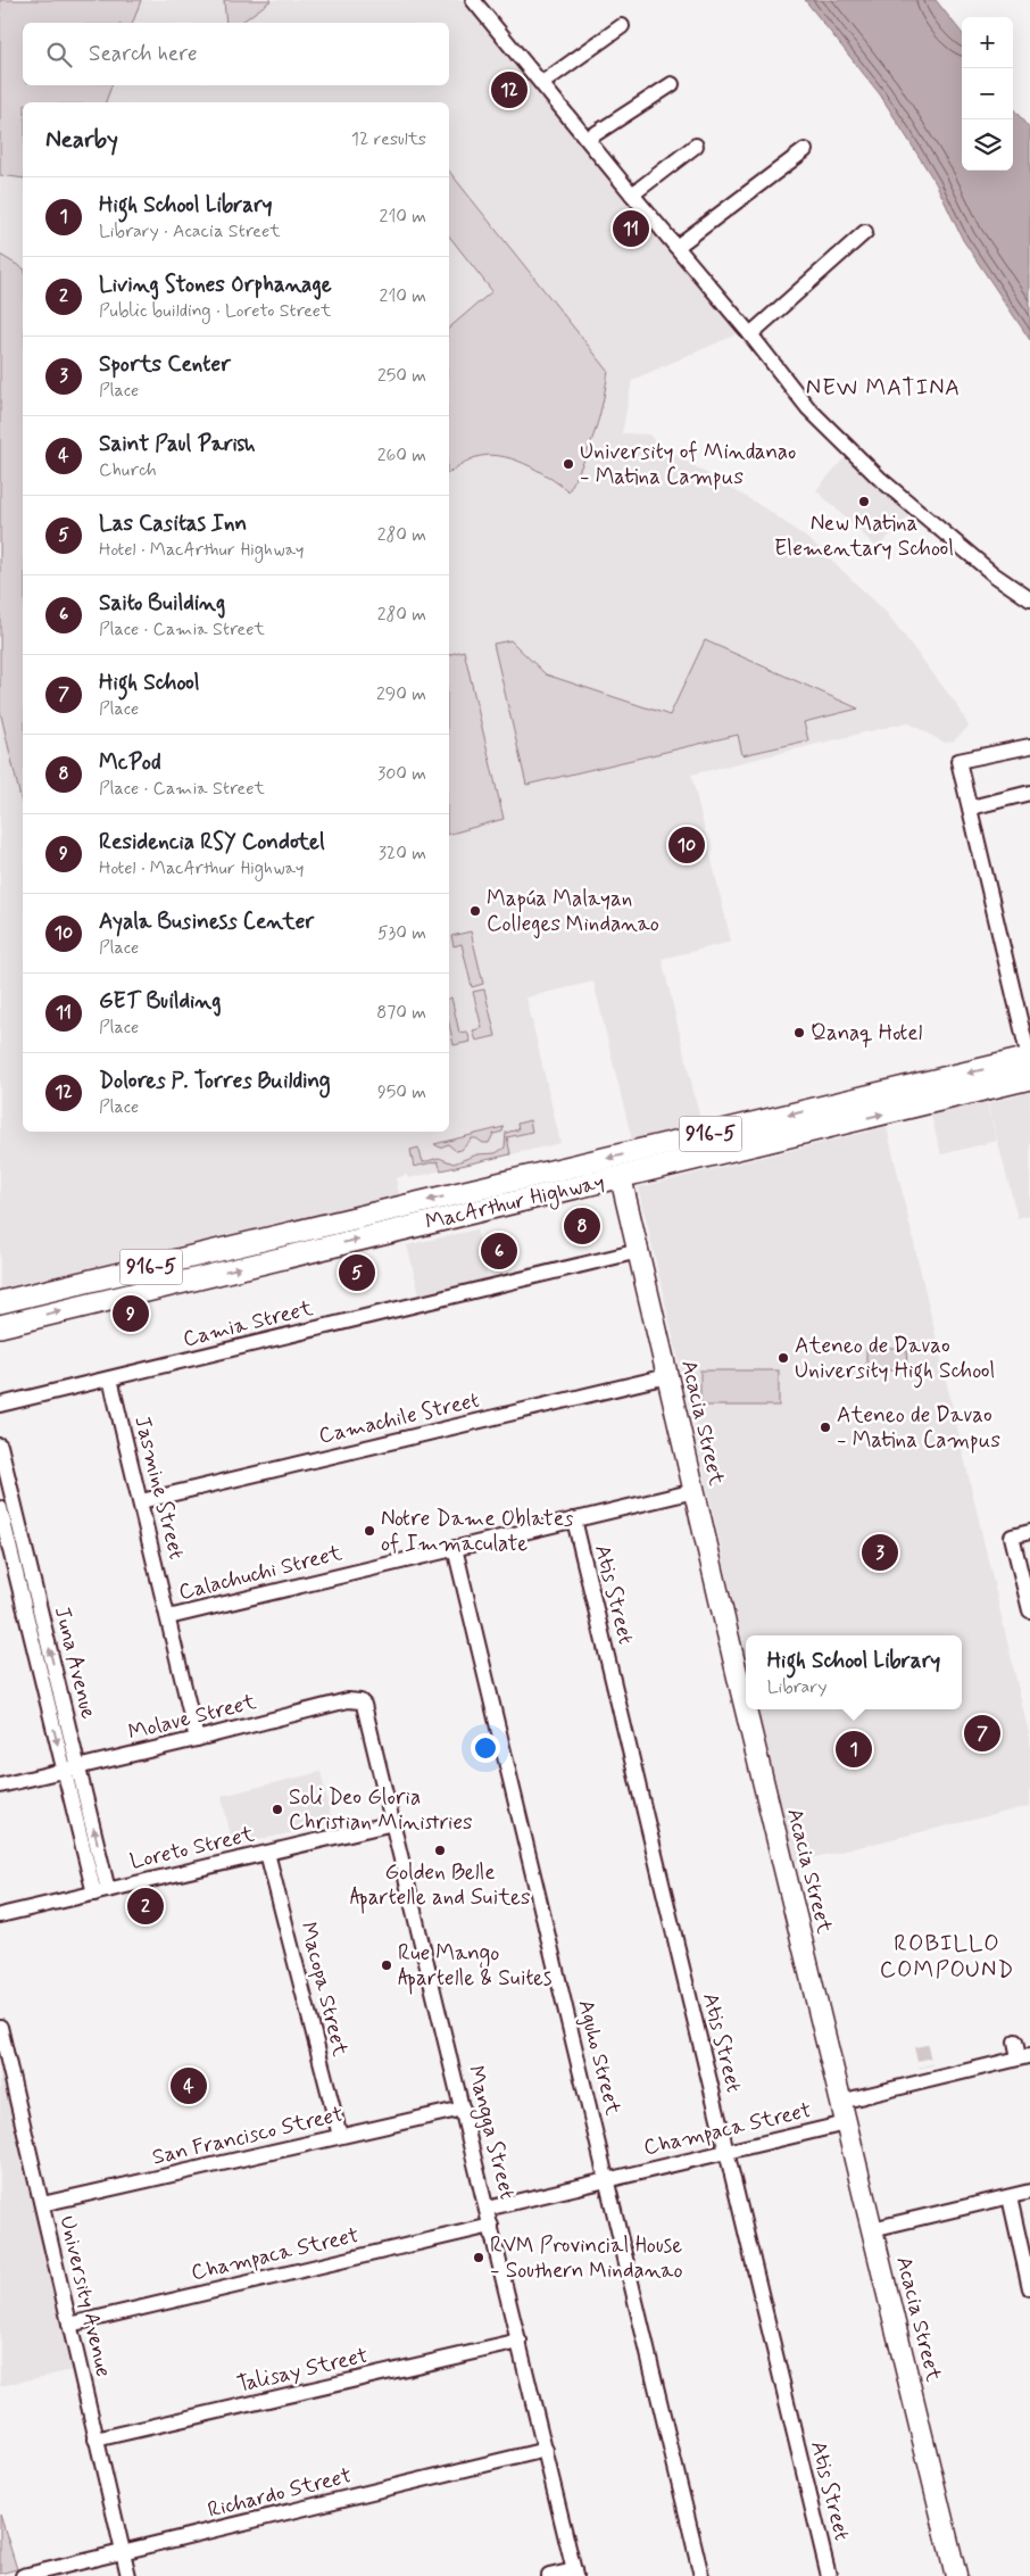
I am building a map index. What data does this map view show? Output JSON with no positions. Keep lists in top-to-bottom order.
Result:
{
  "streets": {
    "main road": ["916-5", "MacArthur Highway"],
    "street": [
      "Camia Street",
      "Camachile Street",
      "Acacia Street",
      "Jasmine Street",
      "Calachuchi Street",
      "Atis Street",
      "Juna Avenue",
      "Molave Street",
      "Loreto Street",
      "Macopa Street",
      "Aguho Street",
      "Champaca Street",
      "Mangga Street",
      "San Francisco Street",
      "University Avenue",
      "Talisay Street",
      "Richardo Street"
    ]
  },
  "crossings": [
    ["MacArthur Highway", "Acacia Street"],
    ["Camia Street", "Acacia Street"],
    ["Camia Street", "Jasmine Street"],
    ["Camachile Street", "Acacia Street"],
    ["Camachile Street", "Jasmine Street"],
    ["Acacia Street", "Calachuchi Street"],
    ["Acacia Street", "Champaca Street"],
    ["Jasmine Street", "Calachuchi Street"],
    ["Jasmine Street", "Molave Street"],
    ["Calachuchi Street", "Atis Street"],
    ["Calachuchi Street", "Aguho Street"],
    ["Atis Street", "Champaca Street"],
    ["Juna Avenue", "Molave Street"],
    ["Juna Avenue", "Loreto Street"],
    ["Molave Street", "Mangga Street"],
    ["Loreto Street", "Macopa Street"],
    ["Loreto Street", "Mangga Street"],
    ["Macopa Street", "San Francisco Street"],
    ["Aguho Street", "Champaca Street"],
    ["Champaca Street", "Mangga Street"],
    ["Champaca Street", "University Avenue"],
    ["Mangga Street", "San Francisco Street"],
    ["Mangga Street", "Talisay Street"],
    ["Mangga Street", "Richardo Street"],
    ["San Francisco Street", "University Avenue"],
    ["University Avenue", "Talisay Street"],
    ["University Avenue", "Richardo Street"]
  ],
  "districts": ["NEW MATINA", "ROBILLO COMPOUND"],
  "places": [
    "University of Mindanao - Matina Campus",
    "New Matina Elementary School",
    "Mapúa Malayan Colleges Mindanao",
    "Qanaq Hotel",
    "Ateneo de Davao University High School",
    "Ateneo de Davao - Matina Campus",
    "Notre Dame Oblates of Immaculate",
    "Soli Deo Gloria Christian Ministries",
    "Golden Belle Apartelle and Suites",
    "Rue Mango Apartelle & Suites",
    "RVM Provincial House - Southern Mindanao"
  ],
  "page": {
    "map_buttons": ["+", "−"],
    "search": "Search here",
    "pins": [
      "12",
      "11",
      "10",
      "8",
      "6",
      "5",
      "9",
      "3",
      "7",
      "1",
      "2",
      "4"
    ],
    "heading": ["Nearby", "12 results"],
    "list": [
      {
        "mark": "1",
        "name": "High School Library",
        "note": "Library · Acacia Street",
        "value": "210 m"
      },
      {
        "mark": "2",
        "name": "Living Stones Orphanage",
        "note": "Public building · Loreto Street",
        "value": "210 m"
      },
      {
        "mark": "3",
        "name": "Sports Center",
        "note": "Place",
        "value": "250 m"
      },
      {
        "mark": "4",
        "name": "Saint Paul Parish",
        "note": "Church",
        "value": "260 m"
      },
      {
        "mark": "5",
        "name": "Las Casitas Inn",
        "note": "Hotel · MacArthur Highway",
        "value": "280 m"
      },
      {
        "mark": "6",
        "name": "Saito Building",
        "note": "Place · Camia Street",
        "value": "280 m"
      },
      {
        "mark": "7",
        "name": "High School",
        "note": "Place",
        "value": "290 m"
      },
      {
        "mark": "8",
        "name": "McPod",
        "note": "Place · Camia Street",
        "value": "300 m"
      },
      {
        "mark": "9",
        "name": "Residencia RSY Condotel",
        "note": "Hotel · MacArthur Highway",
        "value": "320 m"
      },
      {
        "mark": "10",
        "name": "Ayala Business Center",
        "note": "Place",
        "value": "530 m"
      },
      {
        "mark": "11",
        "name": "GET Building",
        "note": "Place",
        "value": "870 m"
      },
      {
        "mark": "12",
        "name": "Dolores P. Torres Building",
        "note": "Place",
        "value": "950 m"
      }
    ],
    "popup": ["High School Library", "Library"]
  }
}
